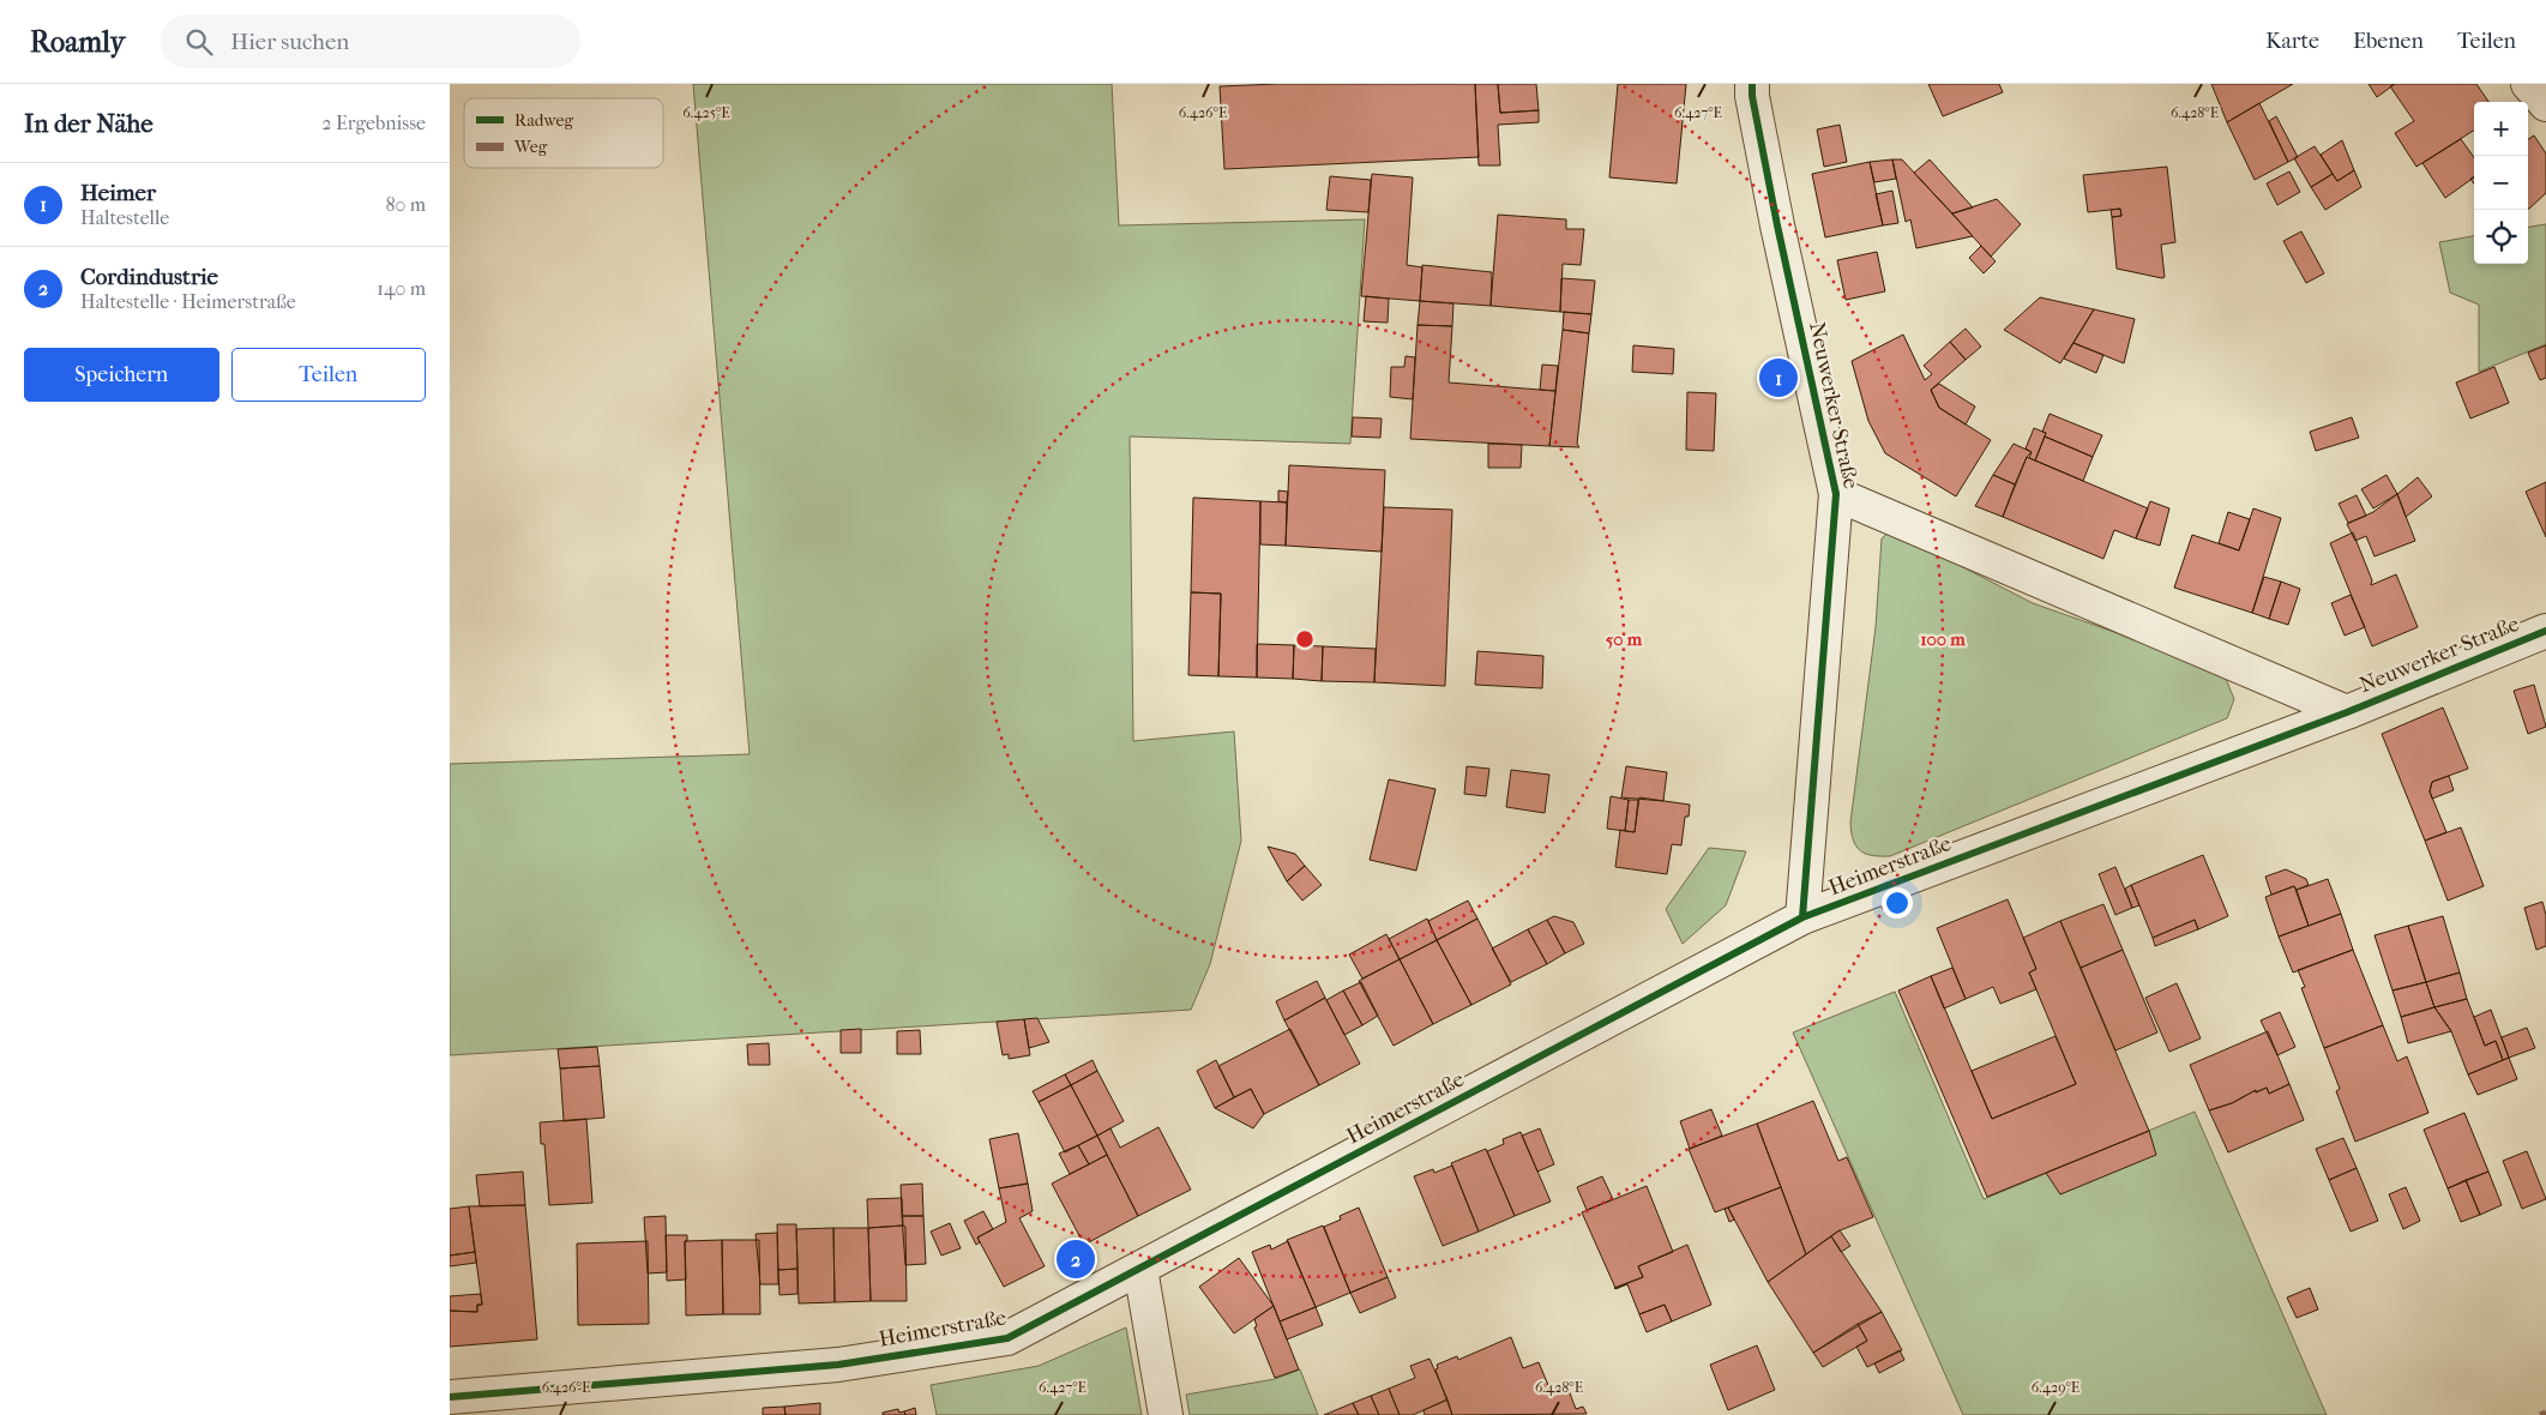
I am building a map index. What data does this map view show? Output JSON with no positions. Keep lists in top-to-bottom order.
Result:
{
  "streets": {
    "street": ["Neuwerker Straße", "Heimerstraße"]
  },
  "crossings": [
    ["Neuwerker Straße", "Heimerstraße"]
  ],
  "legend": ["Radweg", "Weg"],
  "page": {
    "header": "Roamly",
    "search": "Hier suchen",
    "nav": ["Karte", "Ebenen", "Teilen"],
    "heading": ["In der Nähe", "2 Ergebnisse"],
    "map_buttons": ["+", "−"],
    "list": [
      {
        "mark": "1",
        "name": "Heimer",
        "note": "Haltestelle",
        "value": "80 m"
      },
      {
        "mark": "2",
        "name": "Cordindustrie",
        "note": "Haltestelle · Heimerstraße",
        "value": "140 m"
      }
    ],
    "buttons": ["Speichern", "Teilen"],
    "pins": ["1", "2"]
  },
  "coordinates": [
    "6.425°E",
    "6.426°E",
    "6.427°E",
    "6.428°E",
    "6.429°E"
  ],
  "rings": ["50 m", "100 m"]
}
